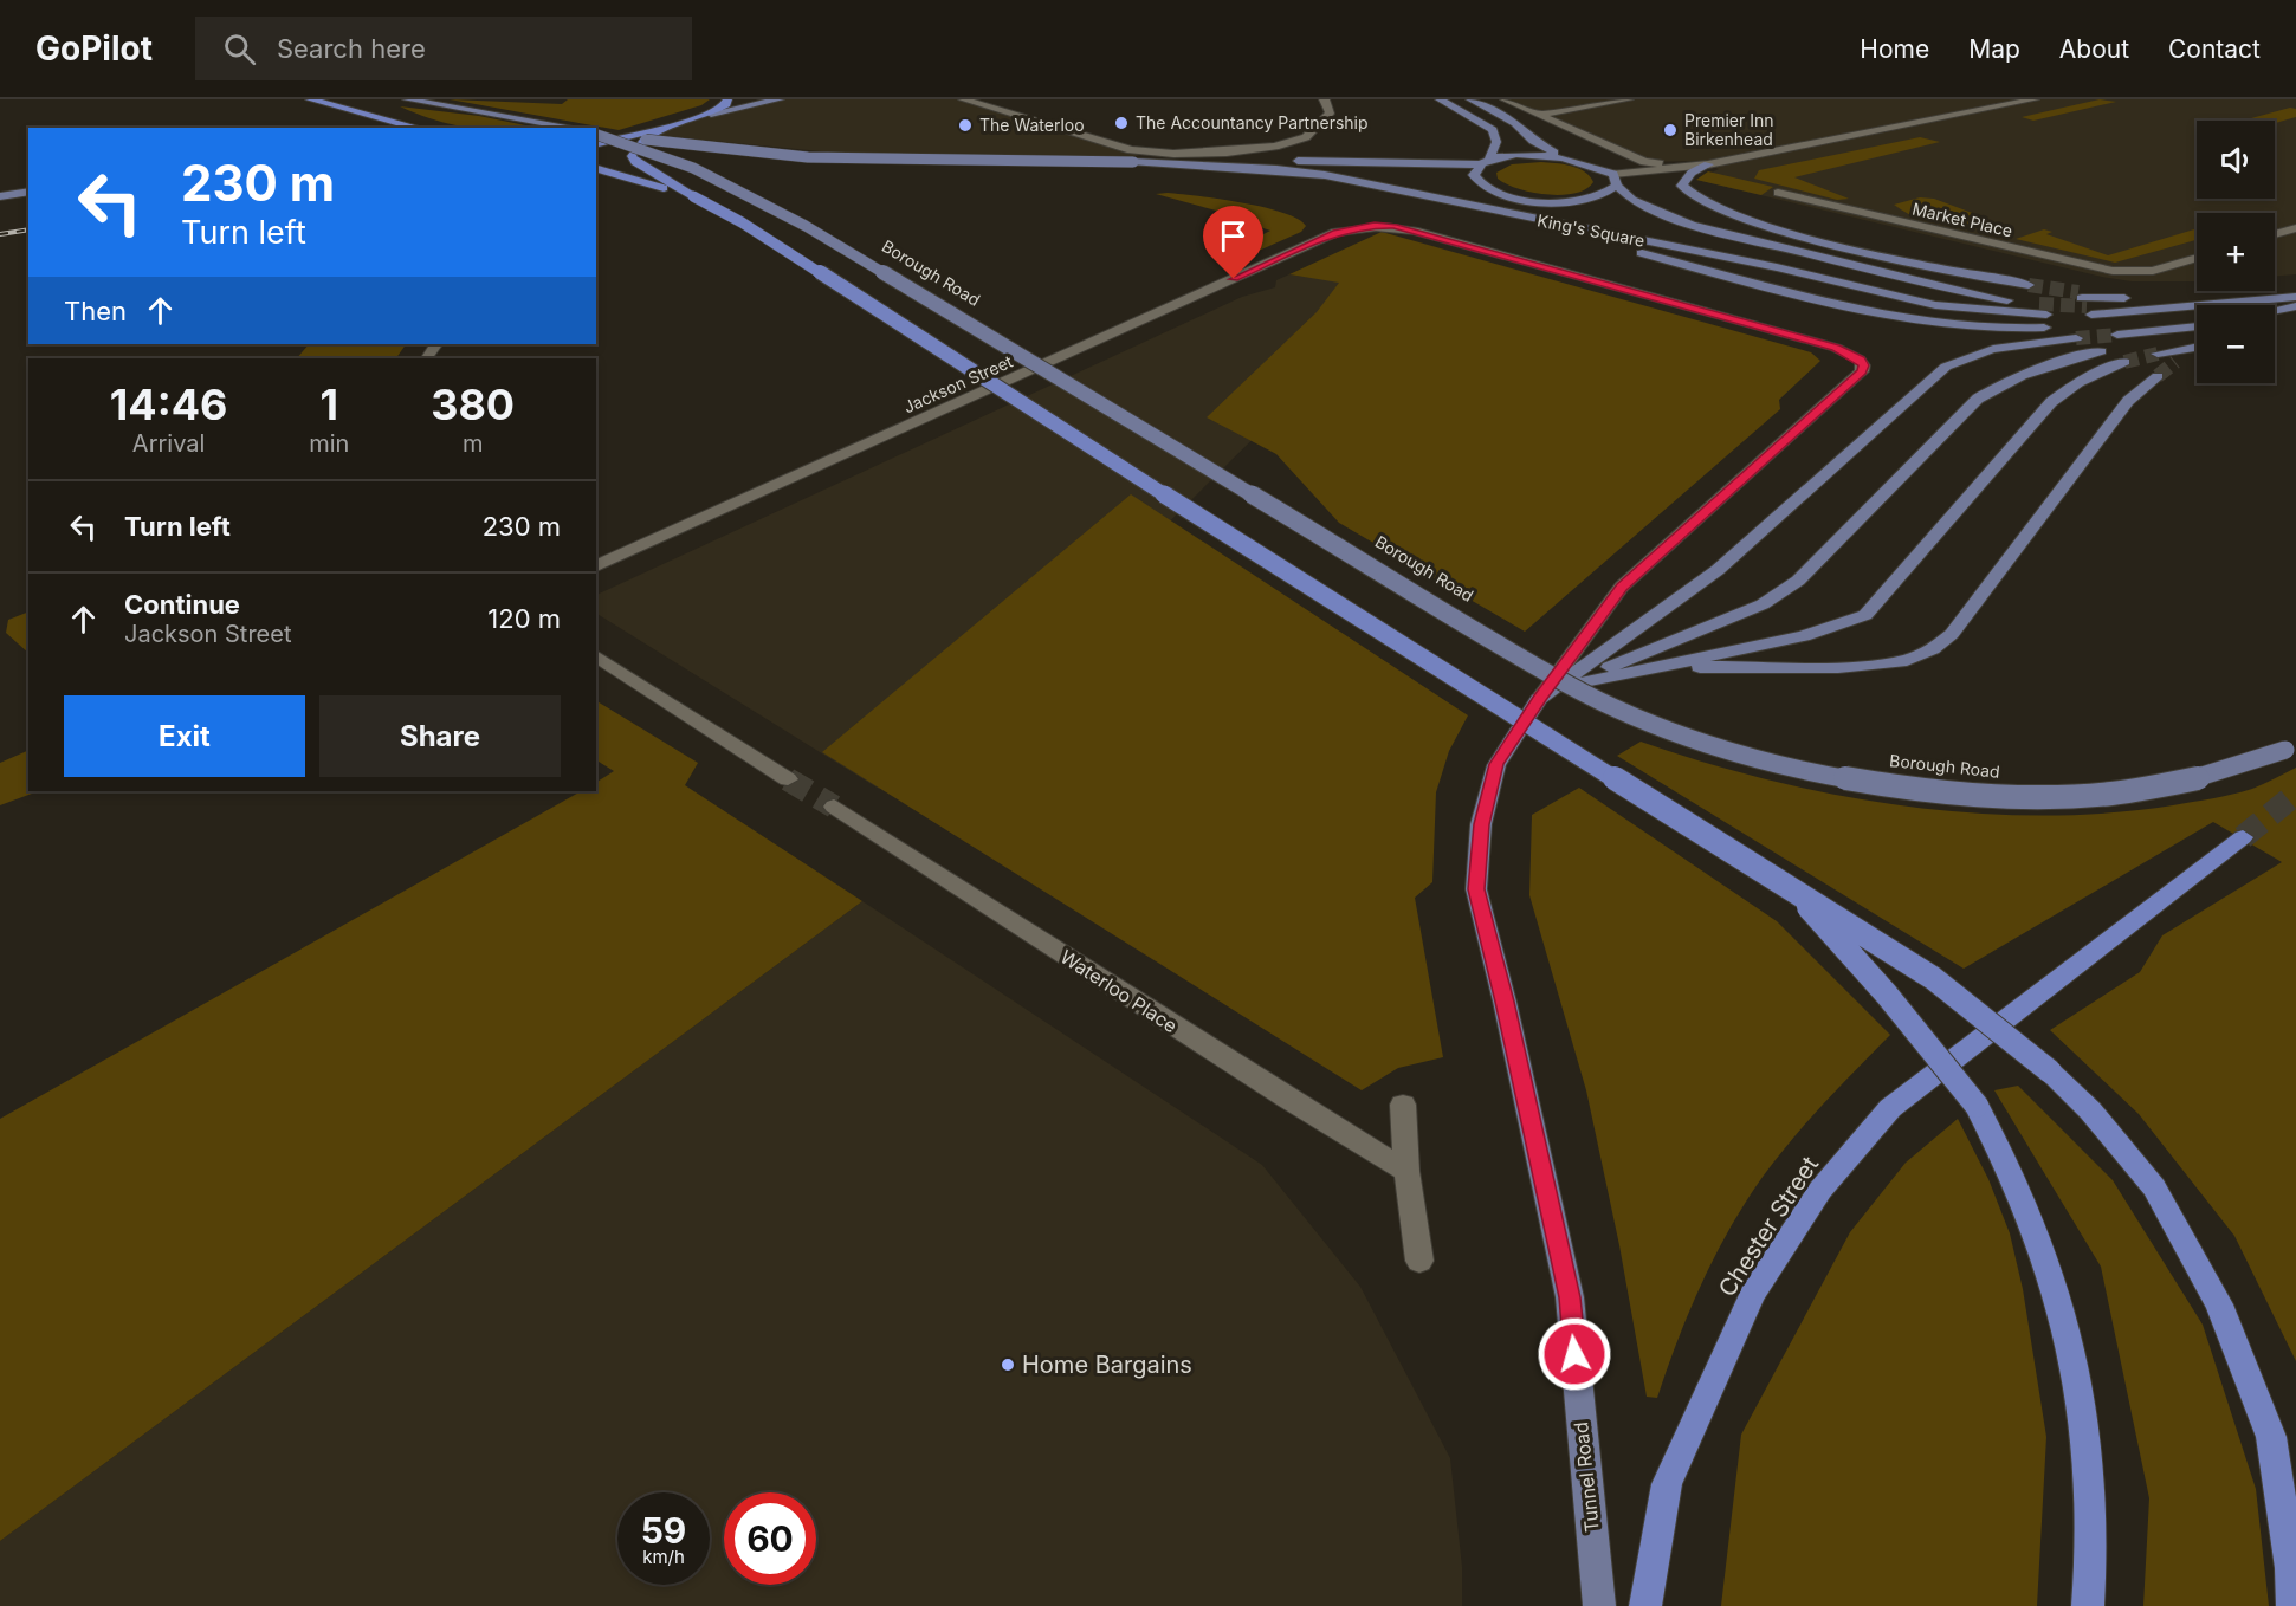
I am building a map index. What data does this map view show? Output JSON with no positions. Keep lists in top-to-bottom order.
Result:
{
  "streets": {
    "highway": ["Chester Street"],
    "main road": ["King's Square", "Borough Road", "Tunnel Road"],
    "street": ["Market Place", "Jackson Street", "Waterloo Place"]
  },
  "crossings": [
    ["King's Square", "Borough Road"],
    ["Jackson Street", "Tunnel Road"]
  ],
  "places": [
    "The Accountancy Partnership",
    "The Waterloo",
    "Premier Inn Birkenhead",
    "Home Bargains"
  ],
  "page": {
    "header": "GoPilot",
    "search": "Search here",
    "nav": [
      "Home",
      "Map",
      "About",
      "Contact"
    ],
    "map_buttons": ["+", "−"],
    "turn": ["230 m", "Turn left"],
    "then": "Then",
    "eta": [
      "14:46",
      "Arrival",
      "1",
      "min",
      "380",
      "m"
    ],
    "list": [
      {
        "name": "Turn left",
        "value": "230 m"
      },
      {
        "name": "Continue",
        "note": "Jackson Street",
        "value": "120 m"
      }
    ],
    "buttons": ["Exit", "Share"],
    "speed": "59 km/h",
    "limit": "60"
  }
}
